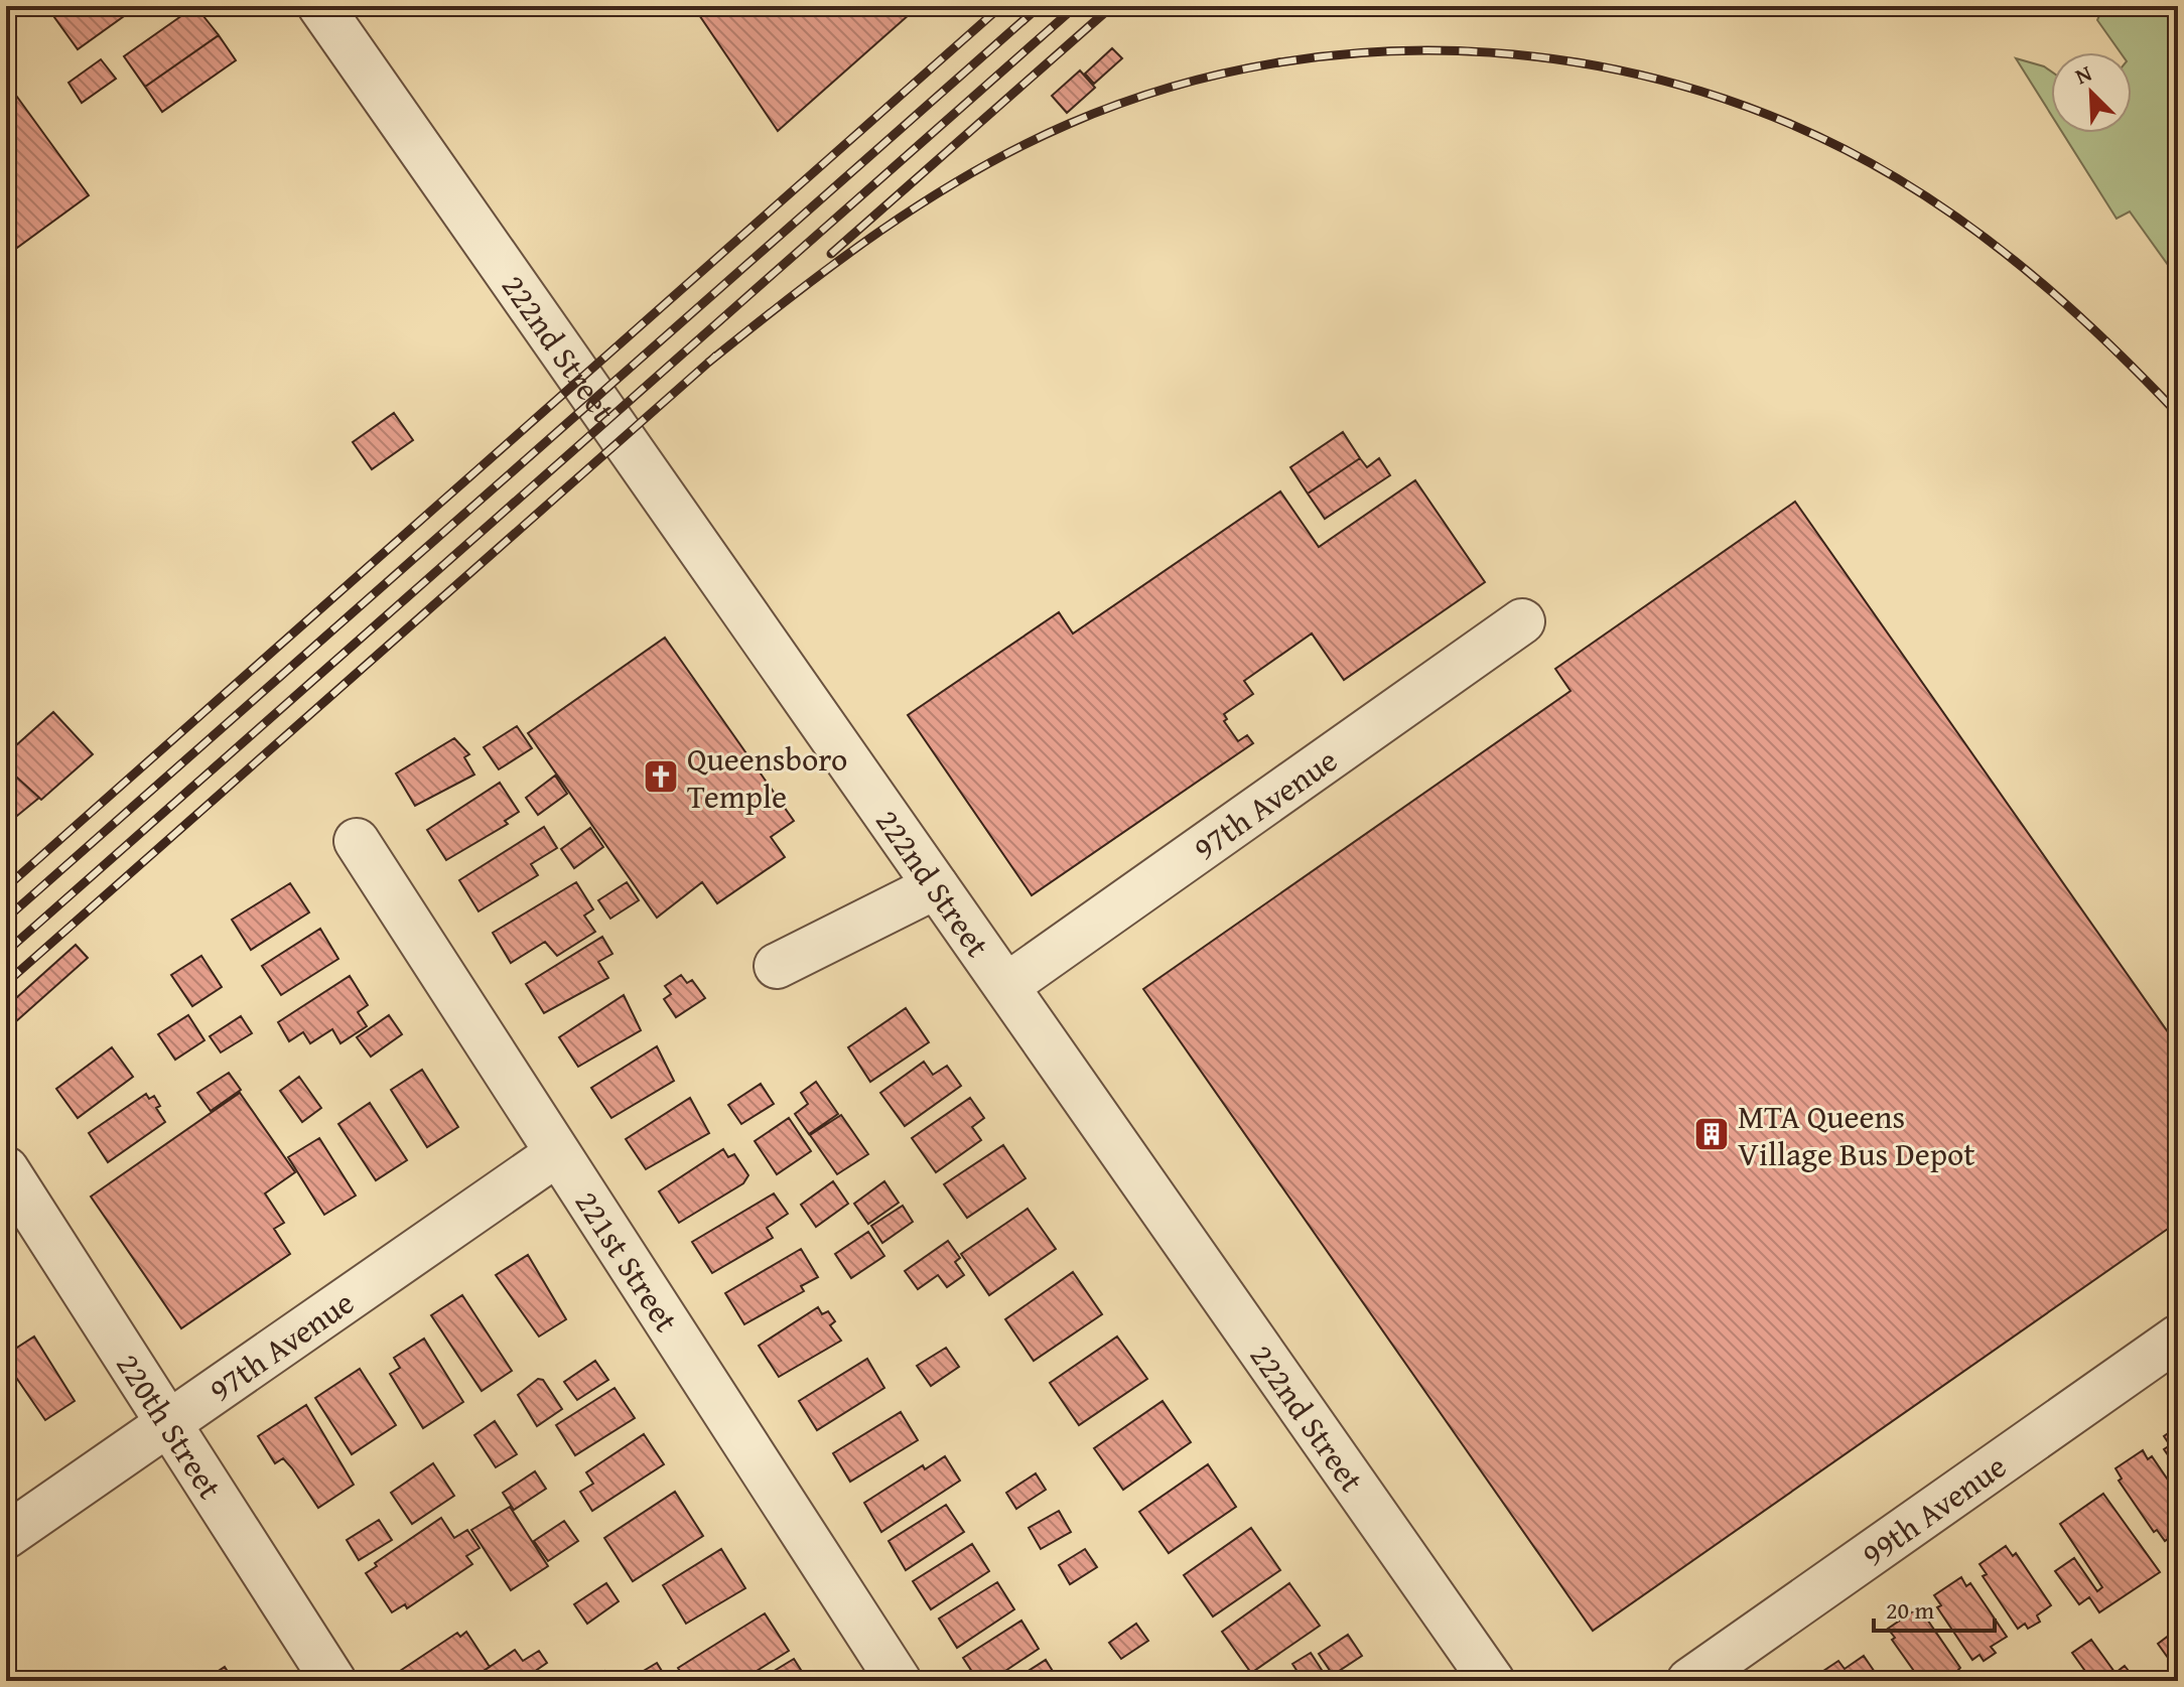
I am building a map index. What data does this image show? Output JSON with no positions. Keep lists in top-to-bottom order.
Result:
{
  "streets": {
    "street": [
      "222nd Street",
      "97th Avenue",
      "221st Street",
      "220th Street",
      "99th Avenue"
    ]
  },
  "crossings": [
    ["222nd Street", "97th Avenue"],
    ["97th Avenue", "221st Street"],
    ["97th Avenue", "220th Street"]
  ],
  "places": {
    "church": ["Queensboro Temple"],
    "building": ["MTA Queens Village Bus Depot"]
  },
  "scale_bar": "20 m",
  "north": "top left"
}
